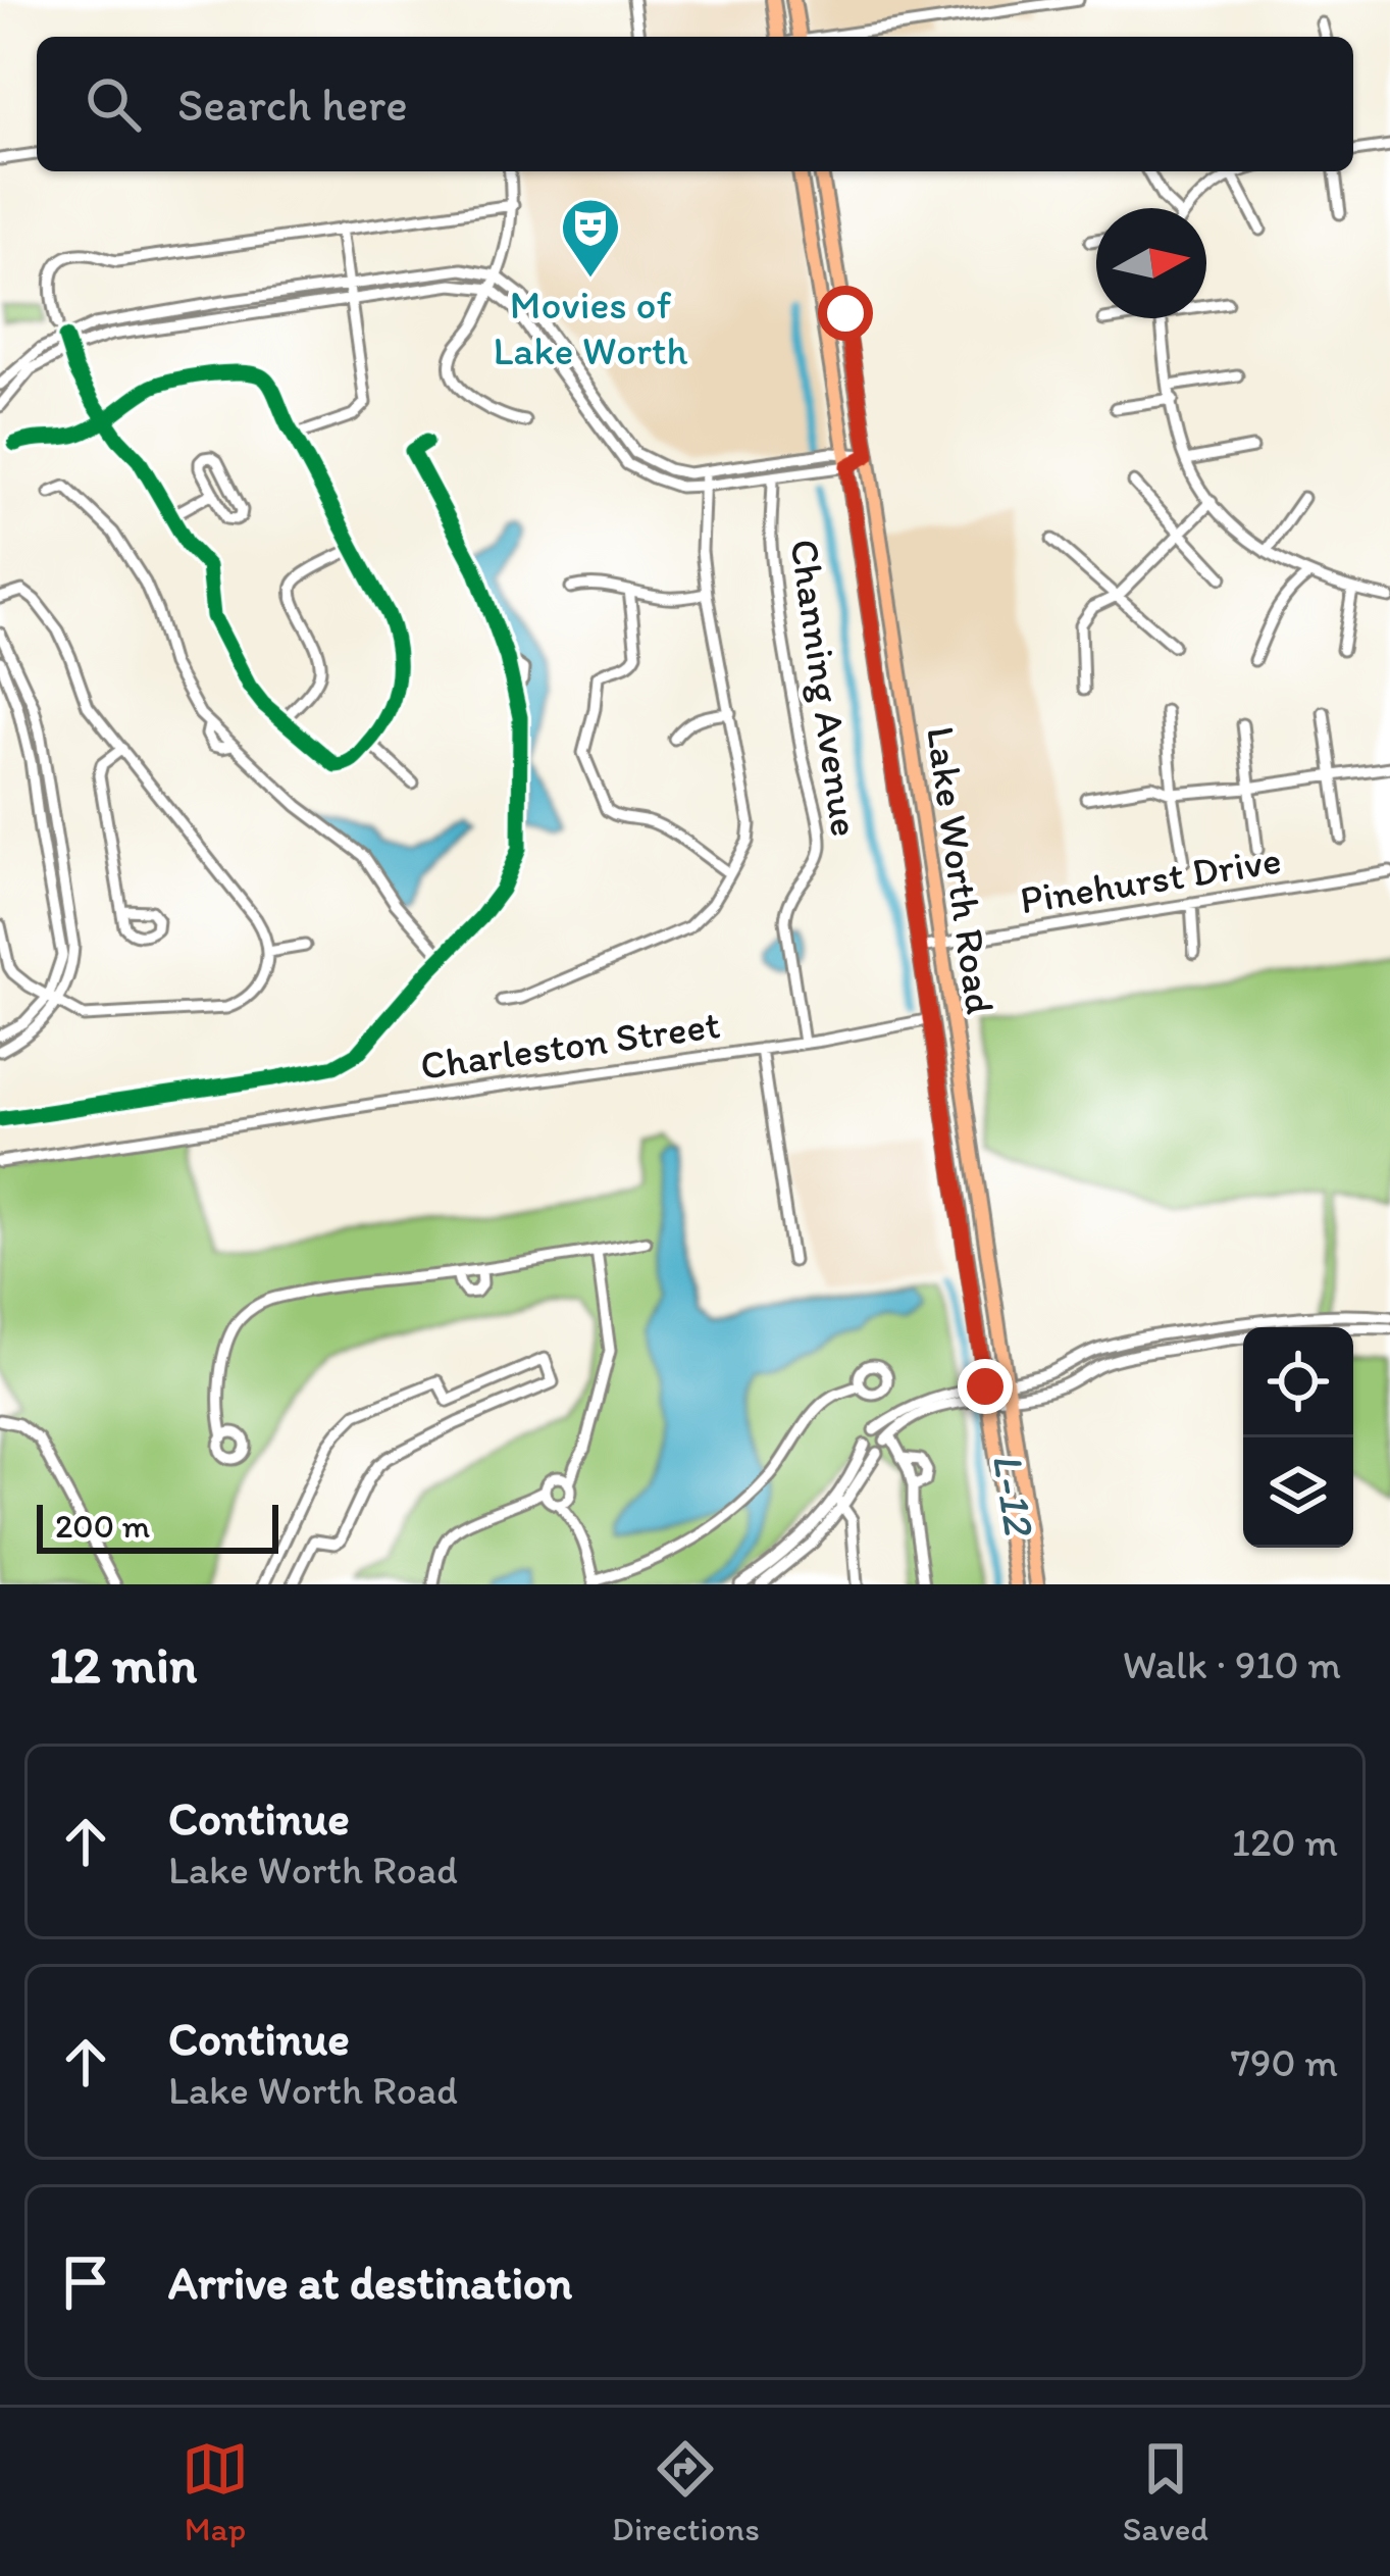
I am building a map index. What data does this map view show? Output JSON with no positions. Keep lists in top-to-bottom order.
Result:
{
  "streets": {
    "main road": ["Lake Worth Road"],
    "street": ["Channing Avenue", "Pinehurst Drive", "Charleston Street"]
  },
  "crossings": [
    ["Channing Avenue", "Charleston Street"],
    ["Lake Worth Road", "Pinehurst Drive"],
    ["Lake Worth Road", "Charleston Street"]
  ],
  "water": ["L-12"],
  "places": {
    "theatre": ["Movies of Lake Worth"]
  },
  "scale_bar": "200 m",
  "north": "right",
  "page": {
    "search": "Search here",
    "scale": "200 m",
    "heading": ["12 min", "Walk · 910 m"],
    "list": [
      ["Continue", "Lake Worth Road", "120 m"],
      ["Continue", "Lake Worth Road", "790 m"],
      "Arrive at destination"
    ],
    "nav": ["Map", "Directions", "Saved"]
  }
}
